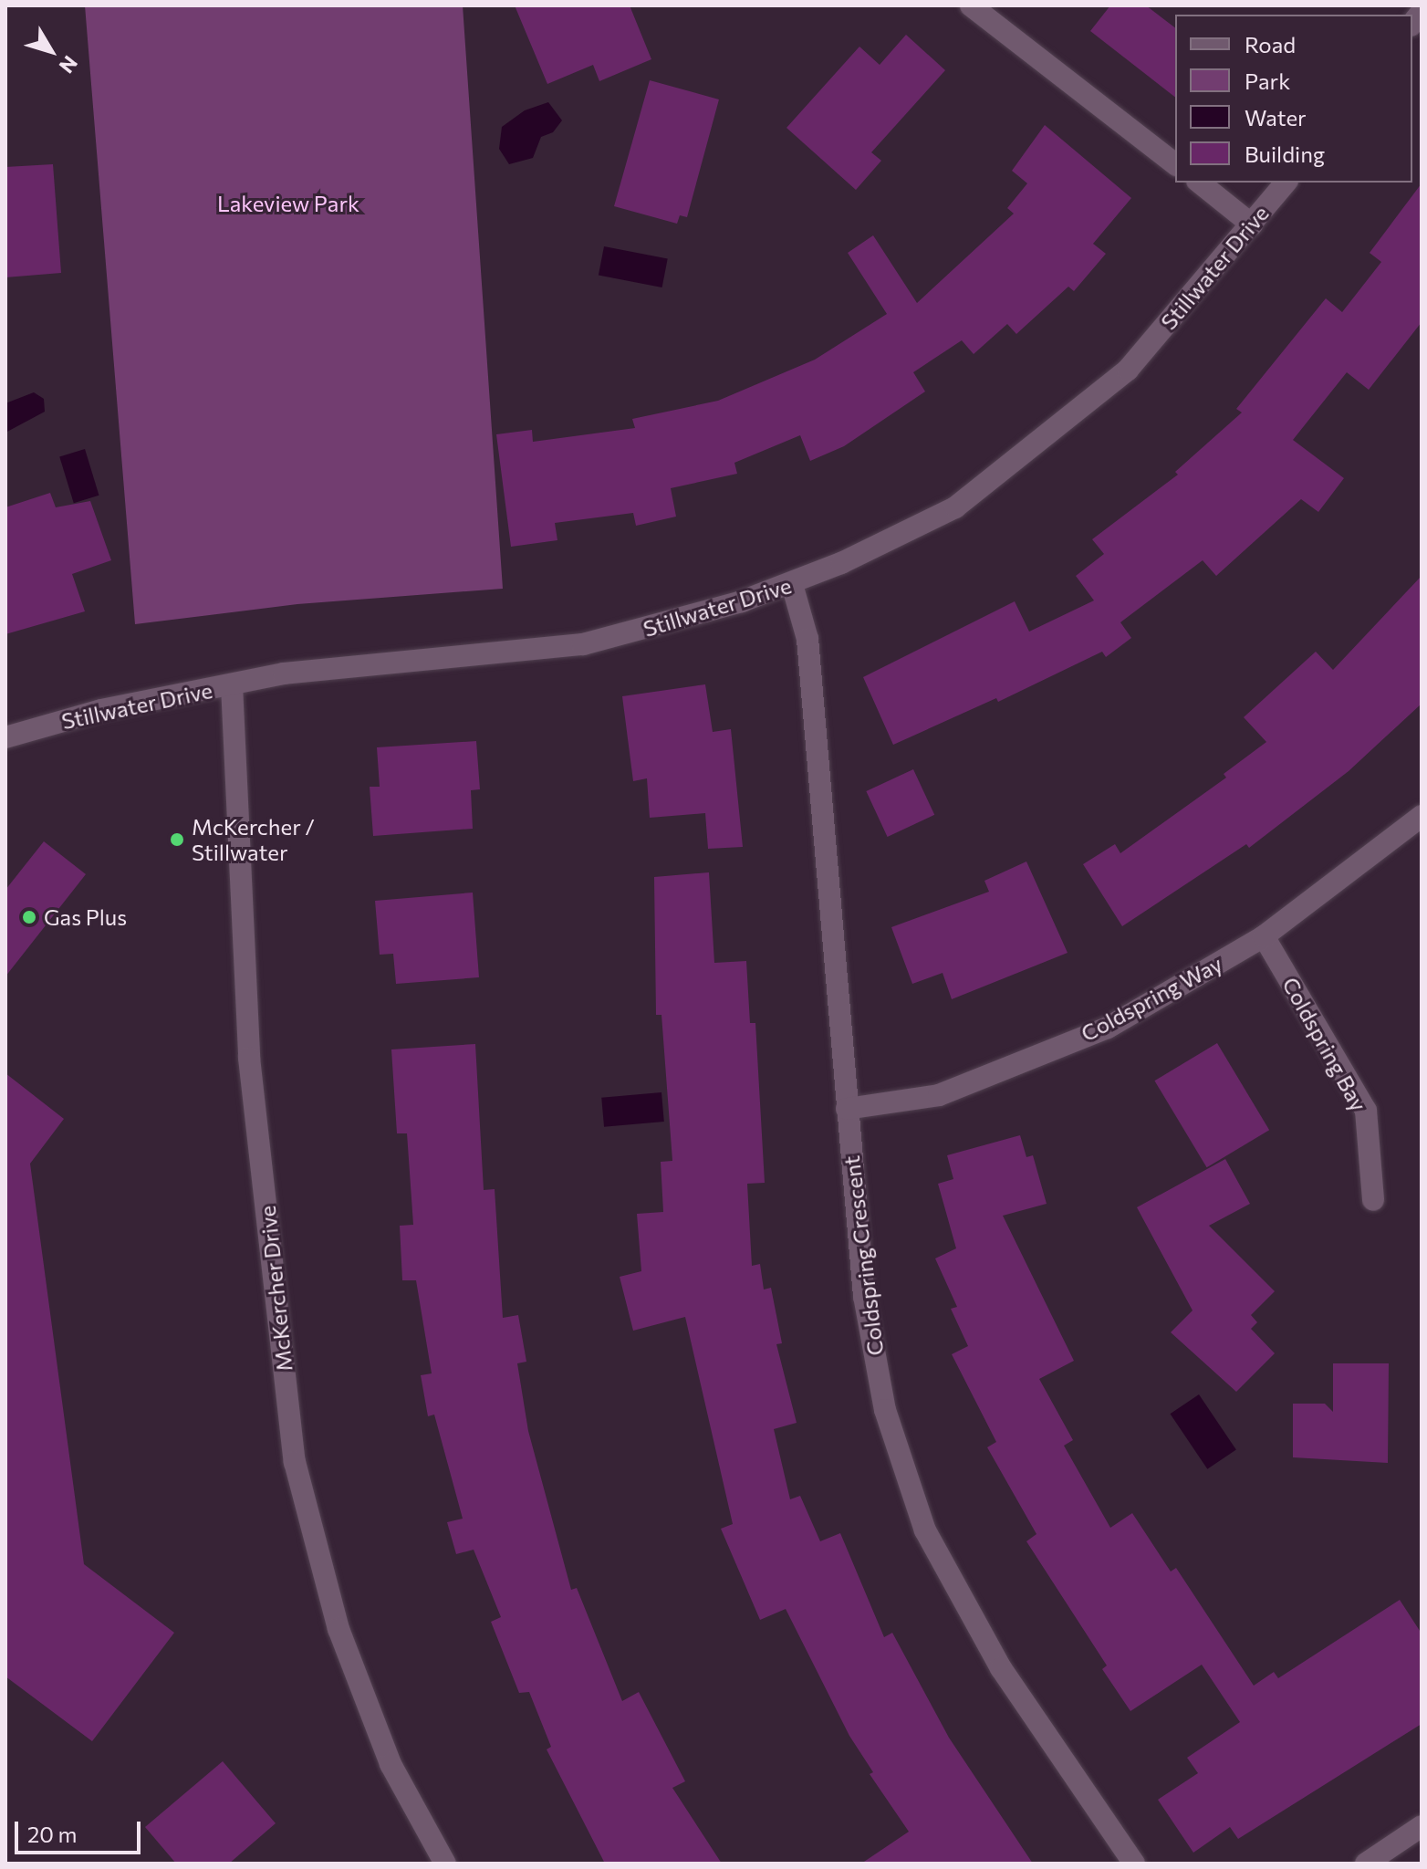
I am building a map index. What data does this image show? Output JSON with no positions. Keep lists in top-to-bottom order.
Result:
{
  "streets": {
    "street": [
      "Stillwater Drive",
      "Coldspring Way",
      "Coldspring Bay",
      "Coldspring Crescent",
      "McKercher Drive"
    ]
  },
  "crossings": [
    ["Stillwater Drive", "Coldspring Crescent"],
    ["Stillwater Drive", "McKercher Drive"],
    ["Coldspring Way", "Coldspring Bay"],
    ["Coldspring Way", "Coldspring Crescent"]
  ],
  "parks": ["Lakeview Park"],
  "places": ["McKercher / Stillwater", "Gas Plus"],
  "legend": [
    "Road",
    "Park",
    "Water",
    "Building"
  ],
  "scale_bar": "20 m",
  "north": "bottom right"
}
